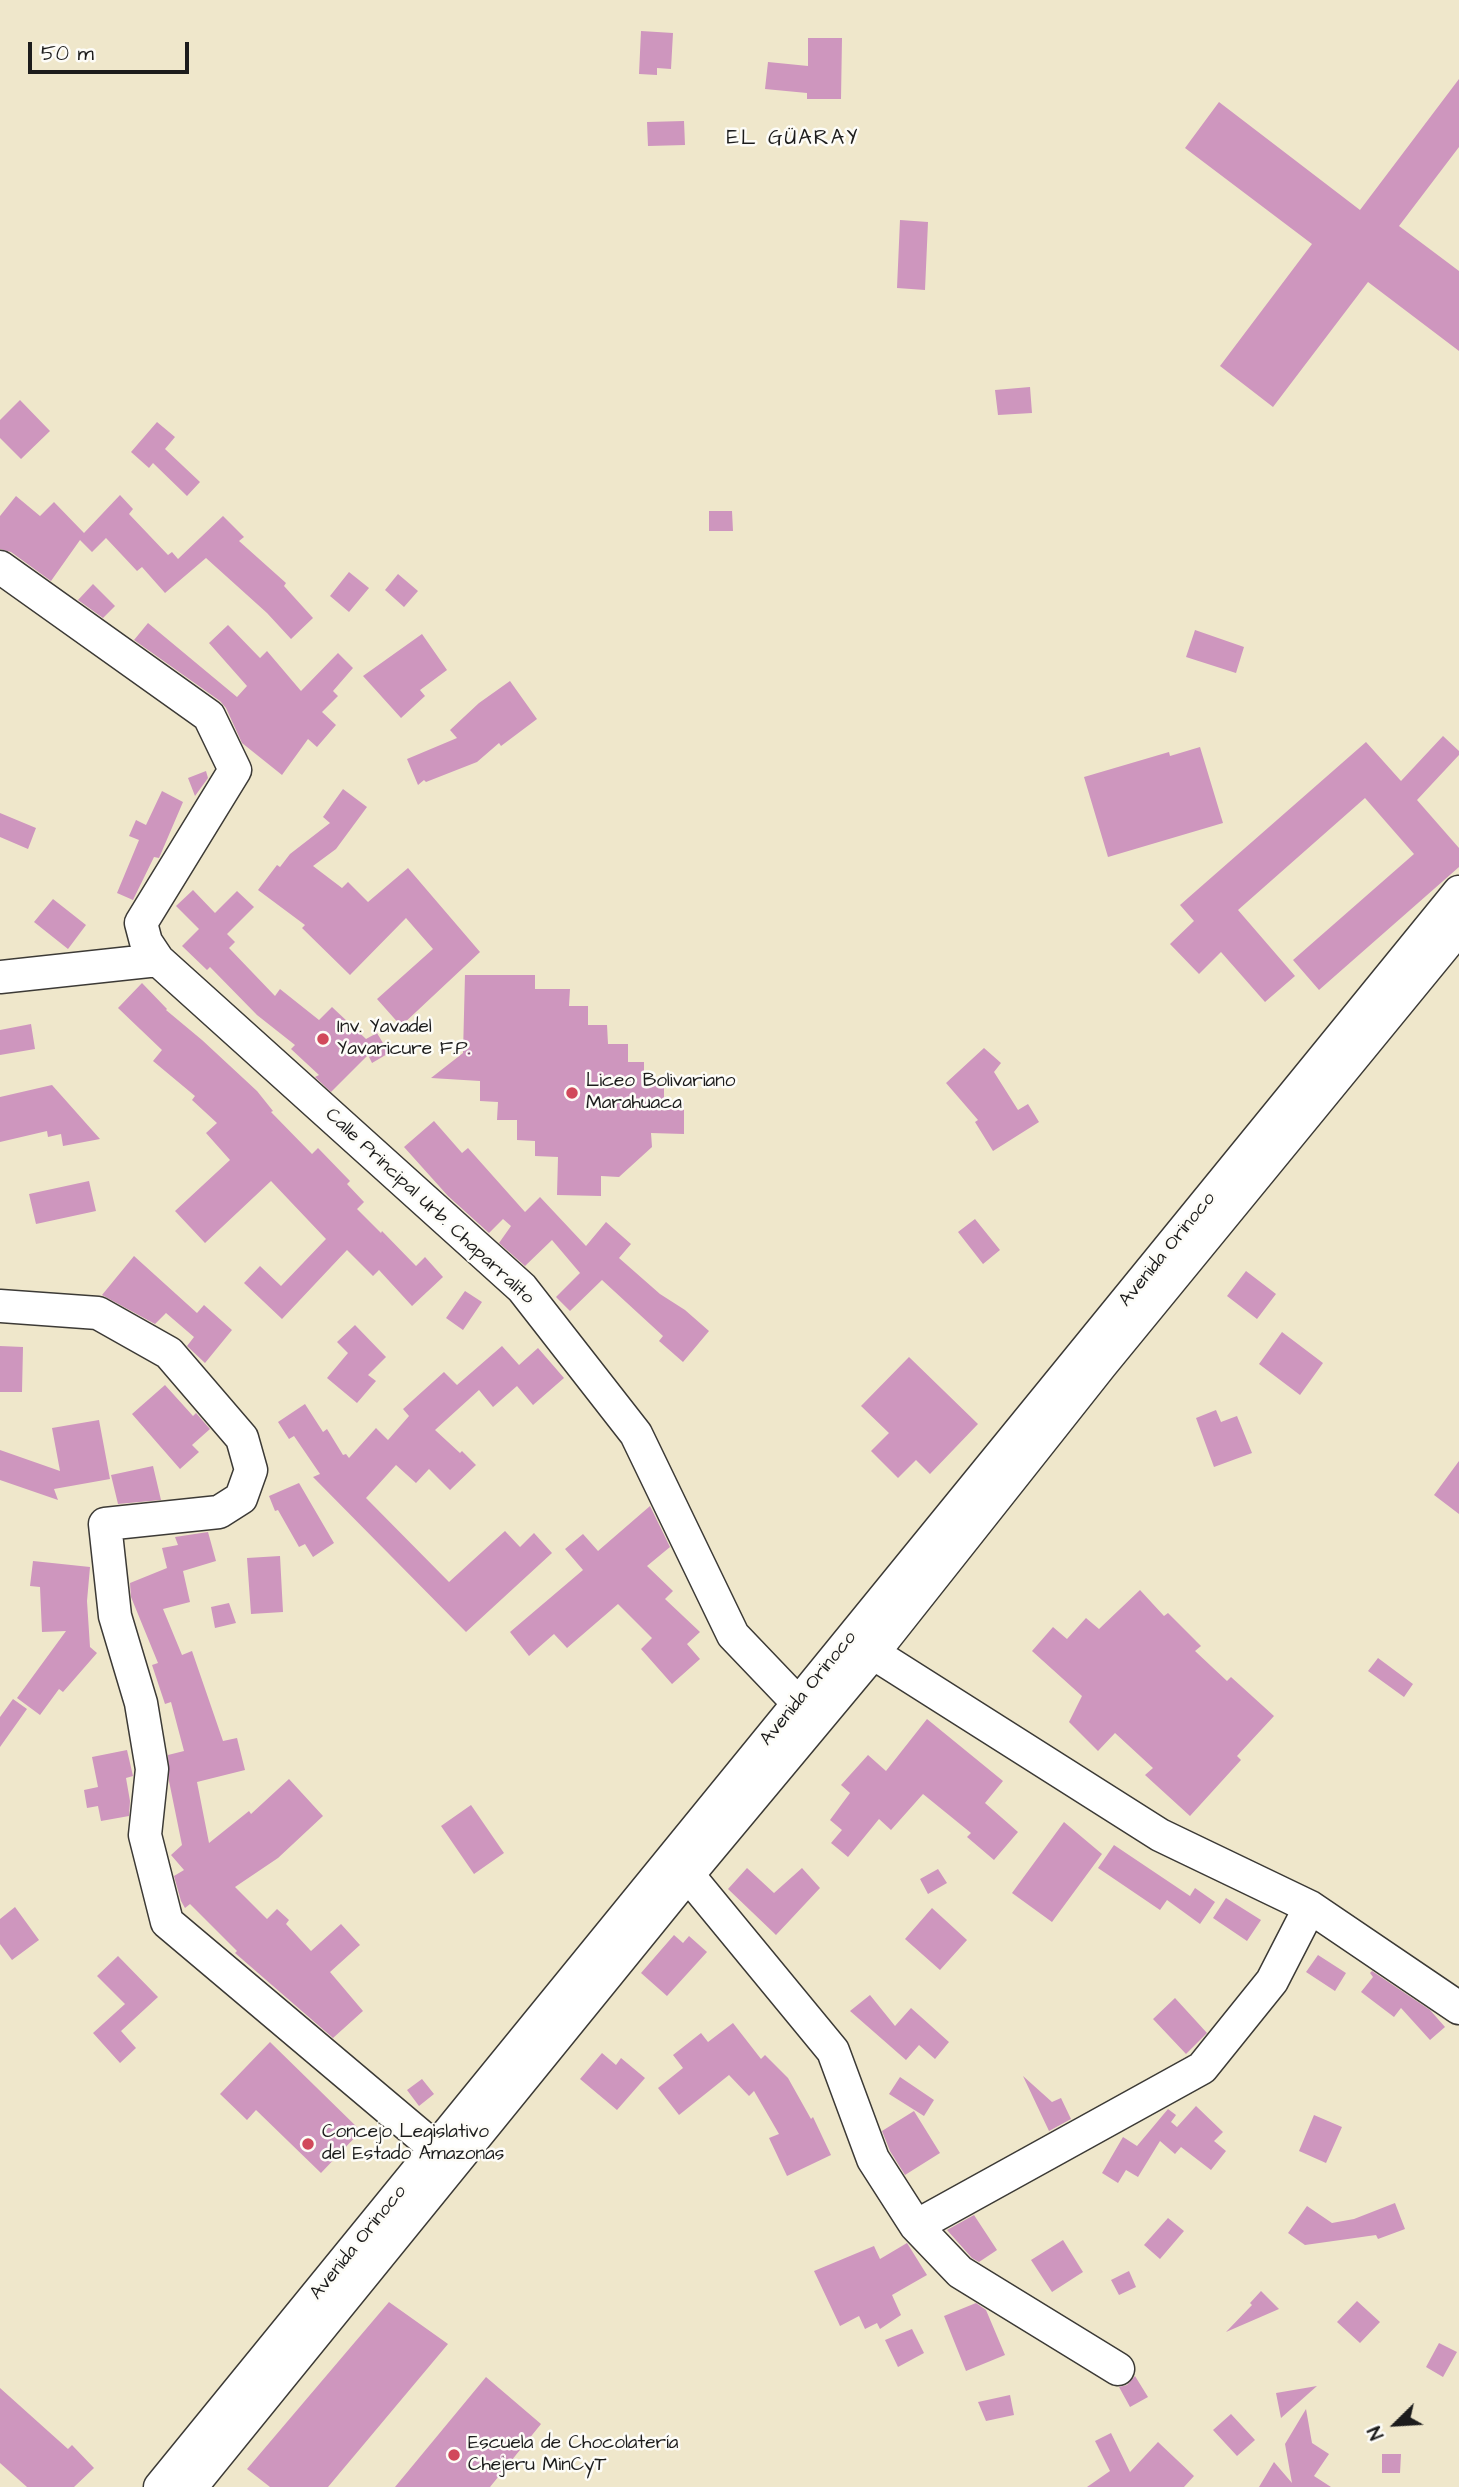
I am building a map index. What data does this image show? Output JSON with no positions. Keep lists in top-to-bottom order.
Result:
{
  "streets": {
    "street": ["Calle Principal Urb. Chaparralito", "Avenida Orinoco"]
  },
  "crossings": [
    ["Calle Principal Urb. Chaparralito", "Avenida Orinoco"]
  ],
  "districts": ["EL GÜARAY"],
  "places": [
    "Inv. Yavadel Yavaricure F.P.",
    "Liceo Bolivariano Marahuaca",
    "Concejo Legislativo del Estado Amazonas",
    "Escuela de Chocolatería Chejeru MinCyT"
  ],
  "scale_bar": "50 m",
  "north": "bottom left"
}
